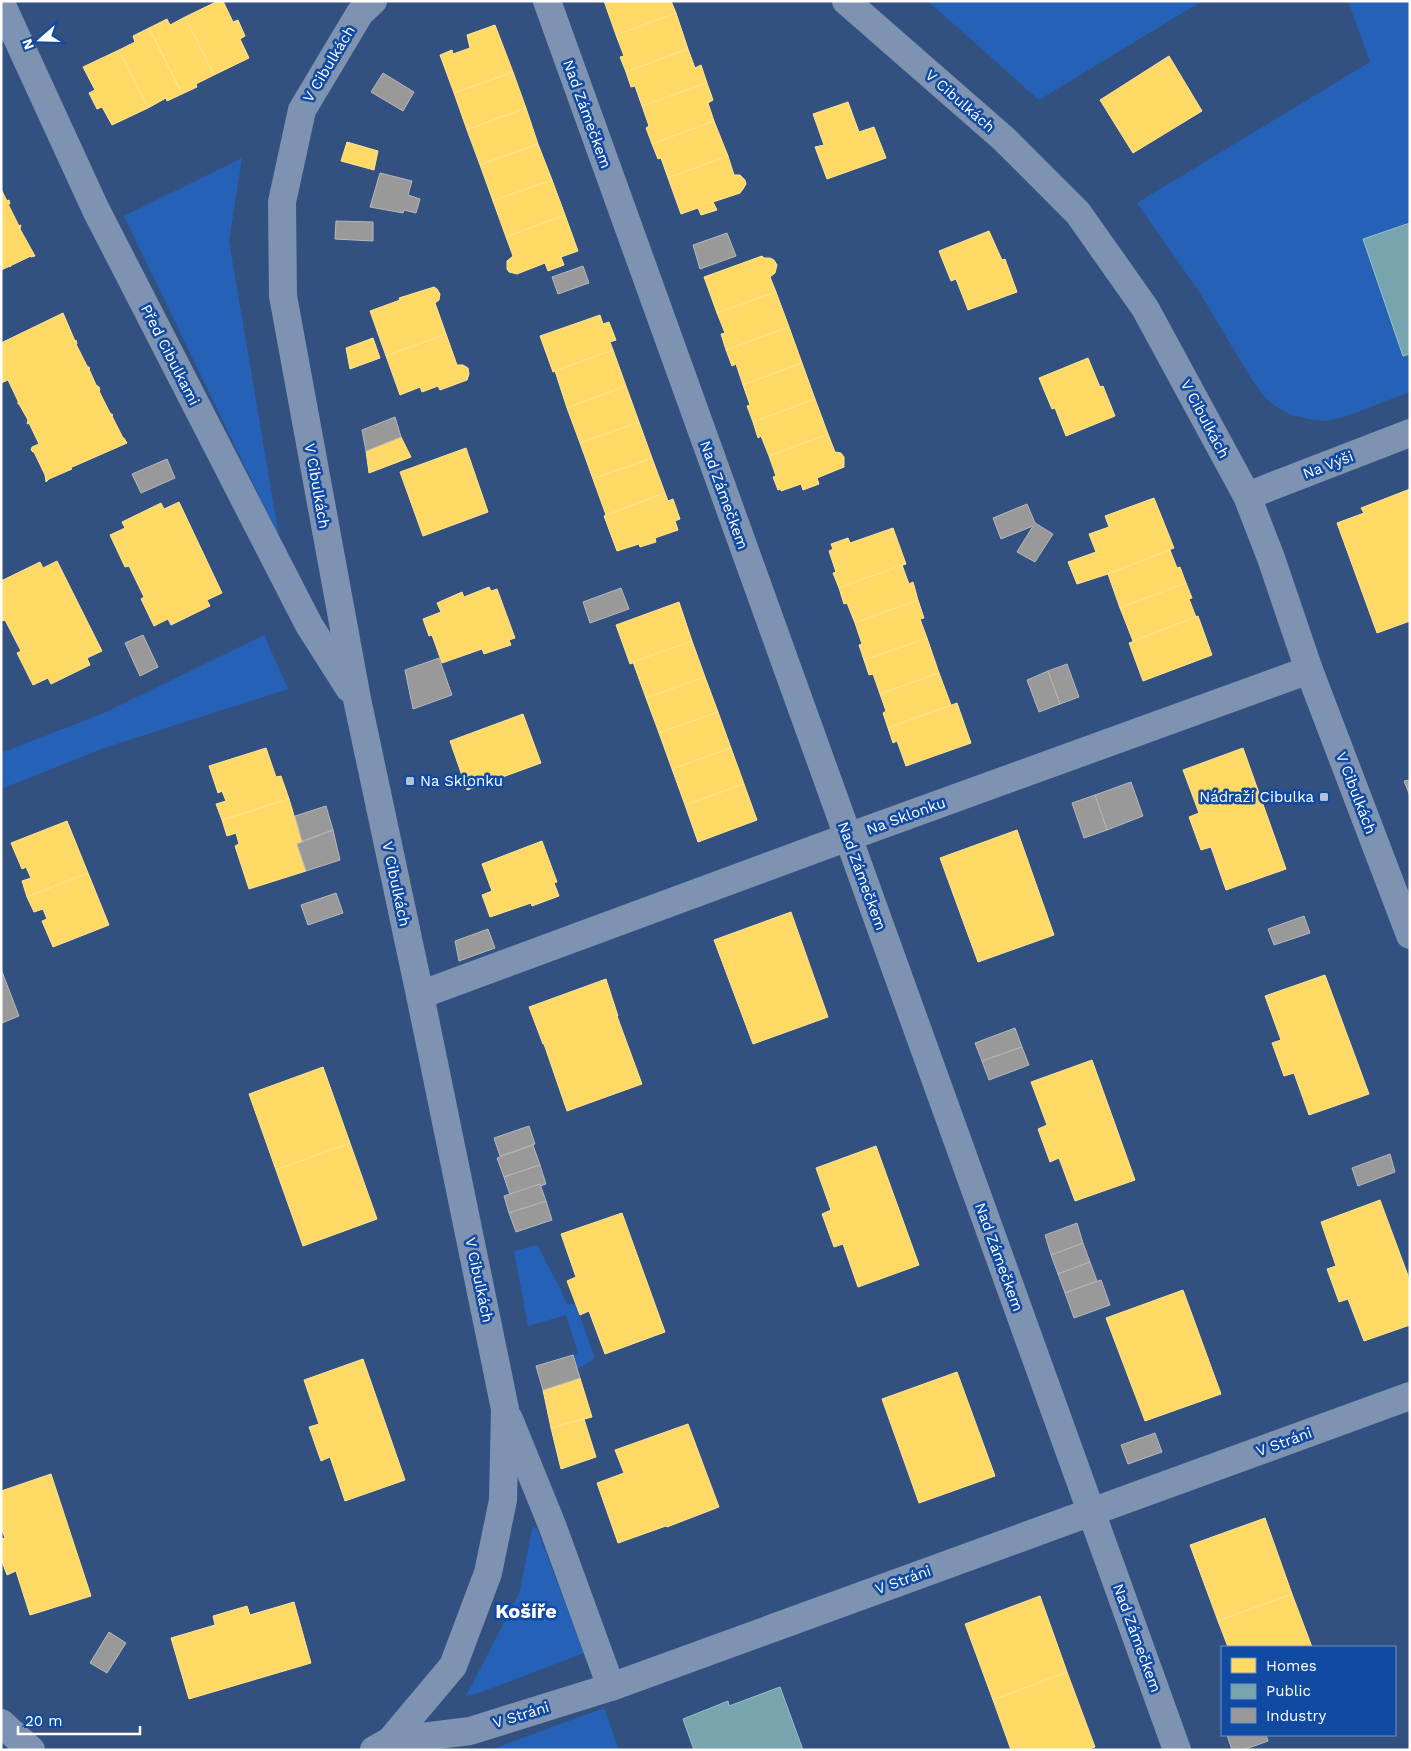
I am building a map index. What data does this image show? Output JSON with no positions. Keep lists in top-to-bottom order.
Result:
{
  "streets": {
    "street": [
      "V Cibulkách",
      "Nad Zámečkem",
      "Před Cibulkami",
      "Na Výši",
      "Na Sklonku",
      "V Stráni"
    ]
  },
  "crossings": [
    ["V Cibulkách", "Před Cibulkami"],
    ["V Cibulkách", "Na Výši"],
    ["V Cibulkách", "Na Sklonku"],
    ["V Cibulkách", "V Stráni"],
    ["Nad Zámečkem", "Na Sklonku"],
    ["Nad Zámečkem", "V Stráni"]
  ],
  "districts": ["Košíře"],
  "places": {
    "transit": ["Na Sklonku", "Nádraží Cibulka"]
  },
  "legend": ["Homes", "Public", "Industry"],
  "scale_bar": "20 m",
  "north": "left"
}
